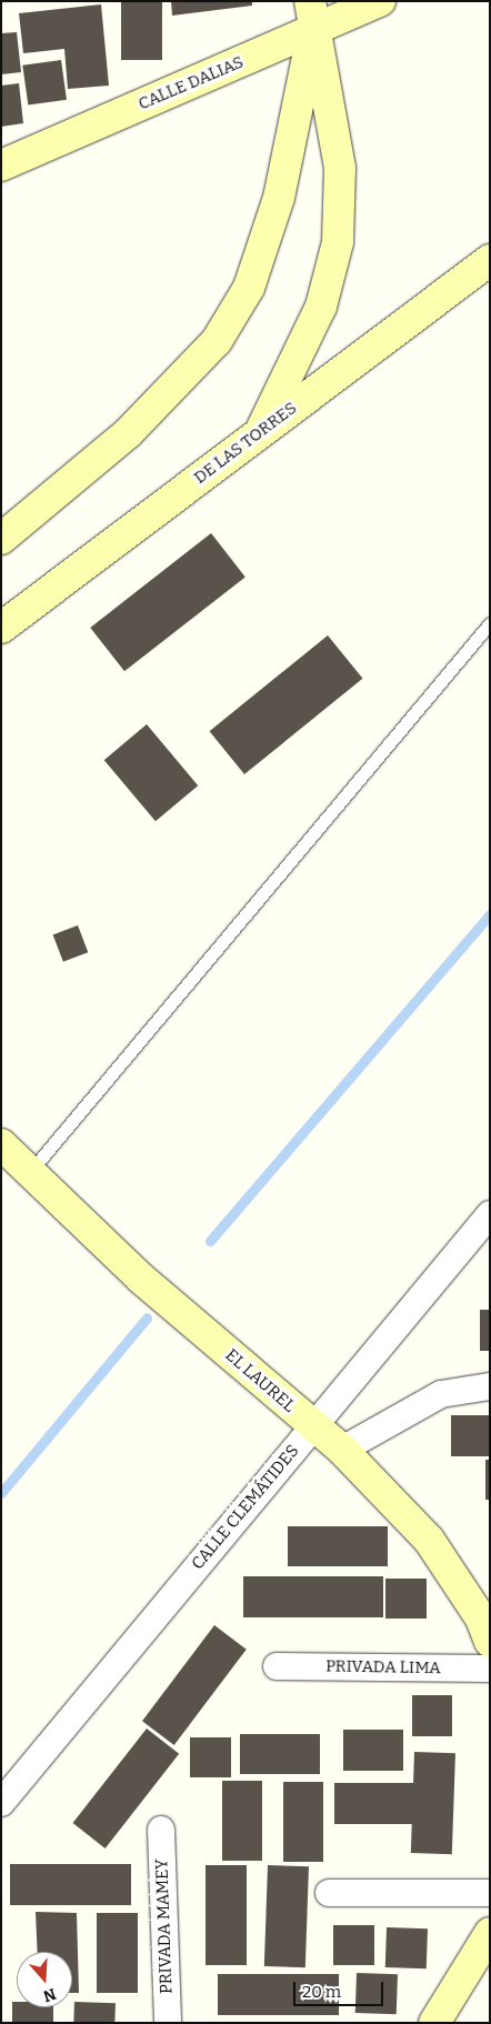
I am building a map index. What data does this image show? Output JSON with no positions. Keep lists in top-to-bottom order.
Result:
{
  "streets": {
    "street": [
      "CALLE DALIAS",
      "DE LAS TORRES",
      "EL LAUREL",
      "CALLE CLEMÁTIDES",
      "PRIVADA LIMA",
      "PRIVADA MAMEY"
    ]
  },
  "crossings": [
    ["EL LAUREL", "CALLE CLEMÁTIDES"]
  ],
  "scale_bar": "20 m",
  "north": "bottom"
}
